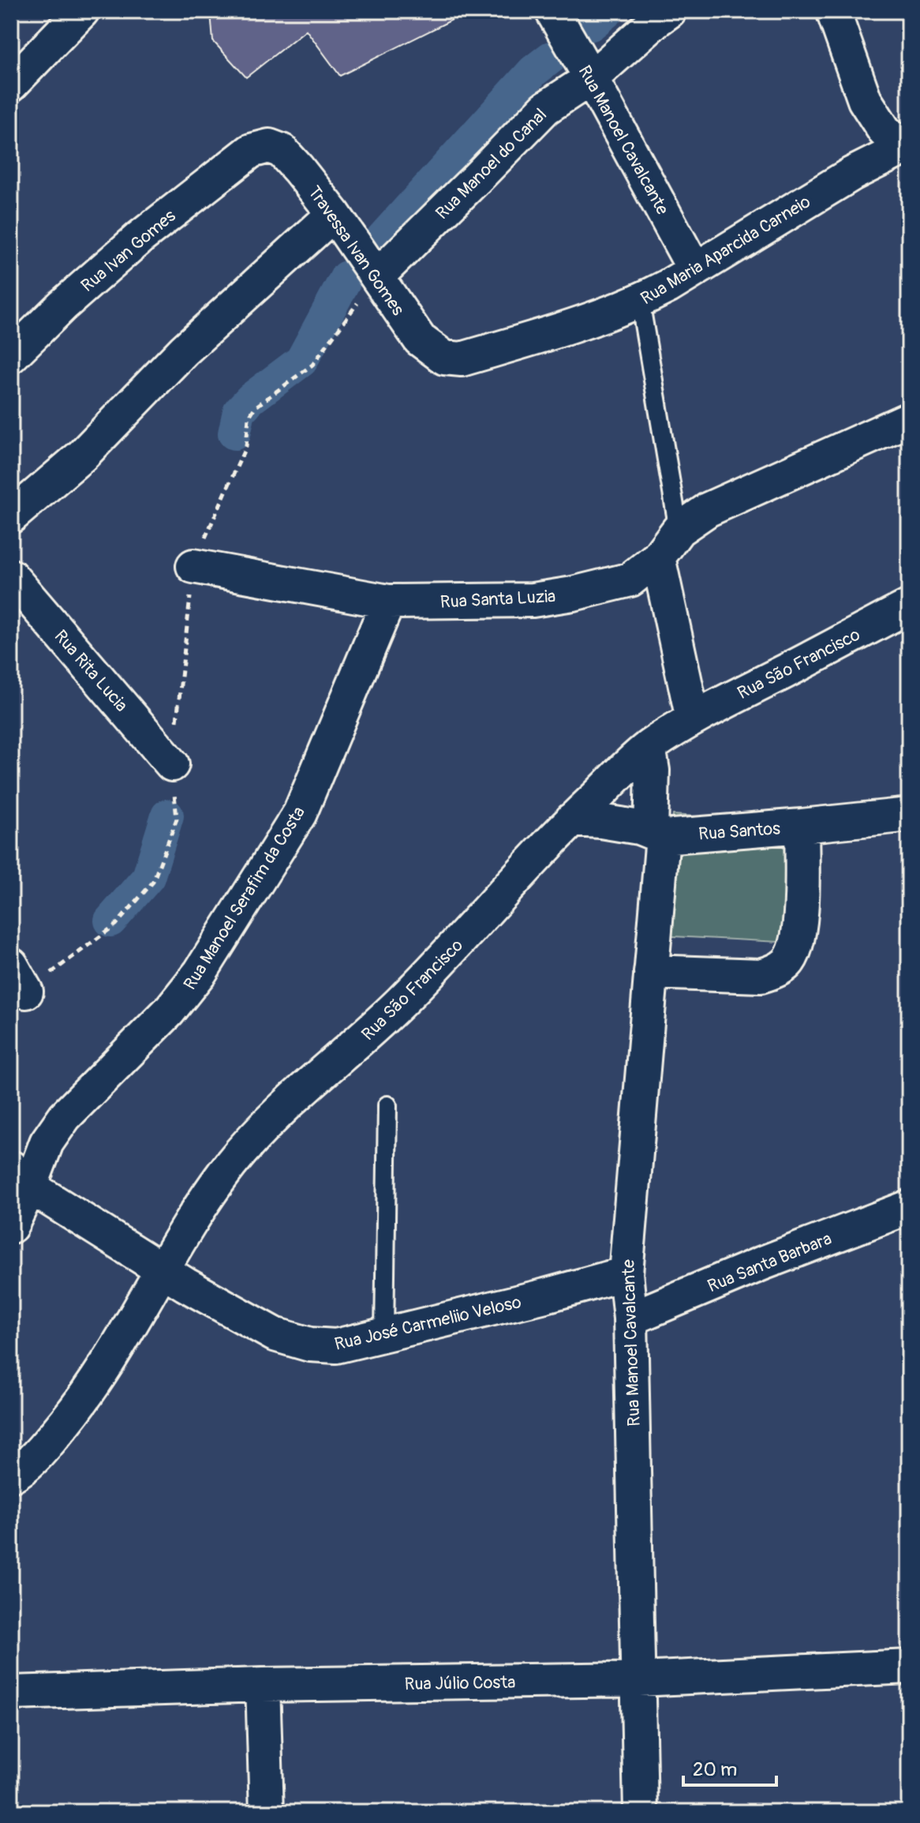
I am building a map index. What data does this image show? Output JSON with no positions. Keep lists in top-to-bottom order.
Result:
{
  "streets": {
    "street": [
      "Rua Manoel Cavalcante",
      "Rua Manoel do Canal",
      "Rua Maria Aparcida Carneio",
      "Rua Ivan Gomes",
      "Travessa Ivan Gomes",
      "Rua Santa Luzia",
      "Rua São Francisco",
      "Rua Rita Lucia",
      "Rua Santos",
      "Rua Manoel Serafim da Costa",
      "Rua Santa Barbara",
      "Rua José Carmeliio Veloso",
      "Rua Júlio Costa"
    ]
  },
  "crossings": [
    ["Rua Manoel Cavalcante", "Rua Manoel do Canal"],
    ["Rua Manoel Cavalcante", "Rua Maria Aparcida Carneio"],
    ["Rua Manoel Cavalcante", "Rua São Francisco"],
    ["Rua Manoel Cavalcante", "Rua Santos"],
    ["Rua Manoel Cavalcante", "Rua Santa Barbara"],
    ["Rua Manoel Cavalcante", "Rua José Carmeliio Veloso"],
    ["Rua Manoel Cavalcante", "Rua Júlio Costa"],
    ["Rua Manoel do Canal", "Travessa Ivan Gomes"],
    ["Rua Maria Aparcida Carneio", "Travessa Ivan Gomes"],
    ["Rua Ivan Gomes", "Travessa Ivan Gomes"],
    ["Rua Santa Luzia", "Rua Manoel Serafim da Costa"],
    ["Rua São Francisco", "Rua Santos"],
    ["Rua São Francisco", "Rua José Carmeliio Veloso"],
    ["Rua Manoel Serafim da Costa", "Rua José Carmeliio Veloso"]
  ],
  "scale_bar": "20 m"
}
